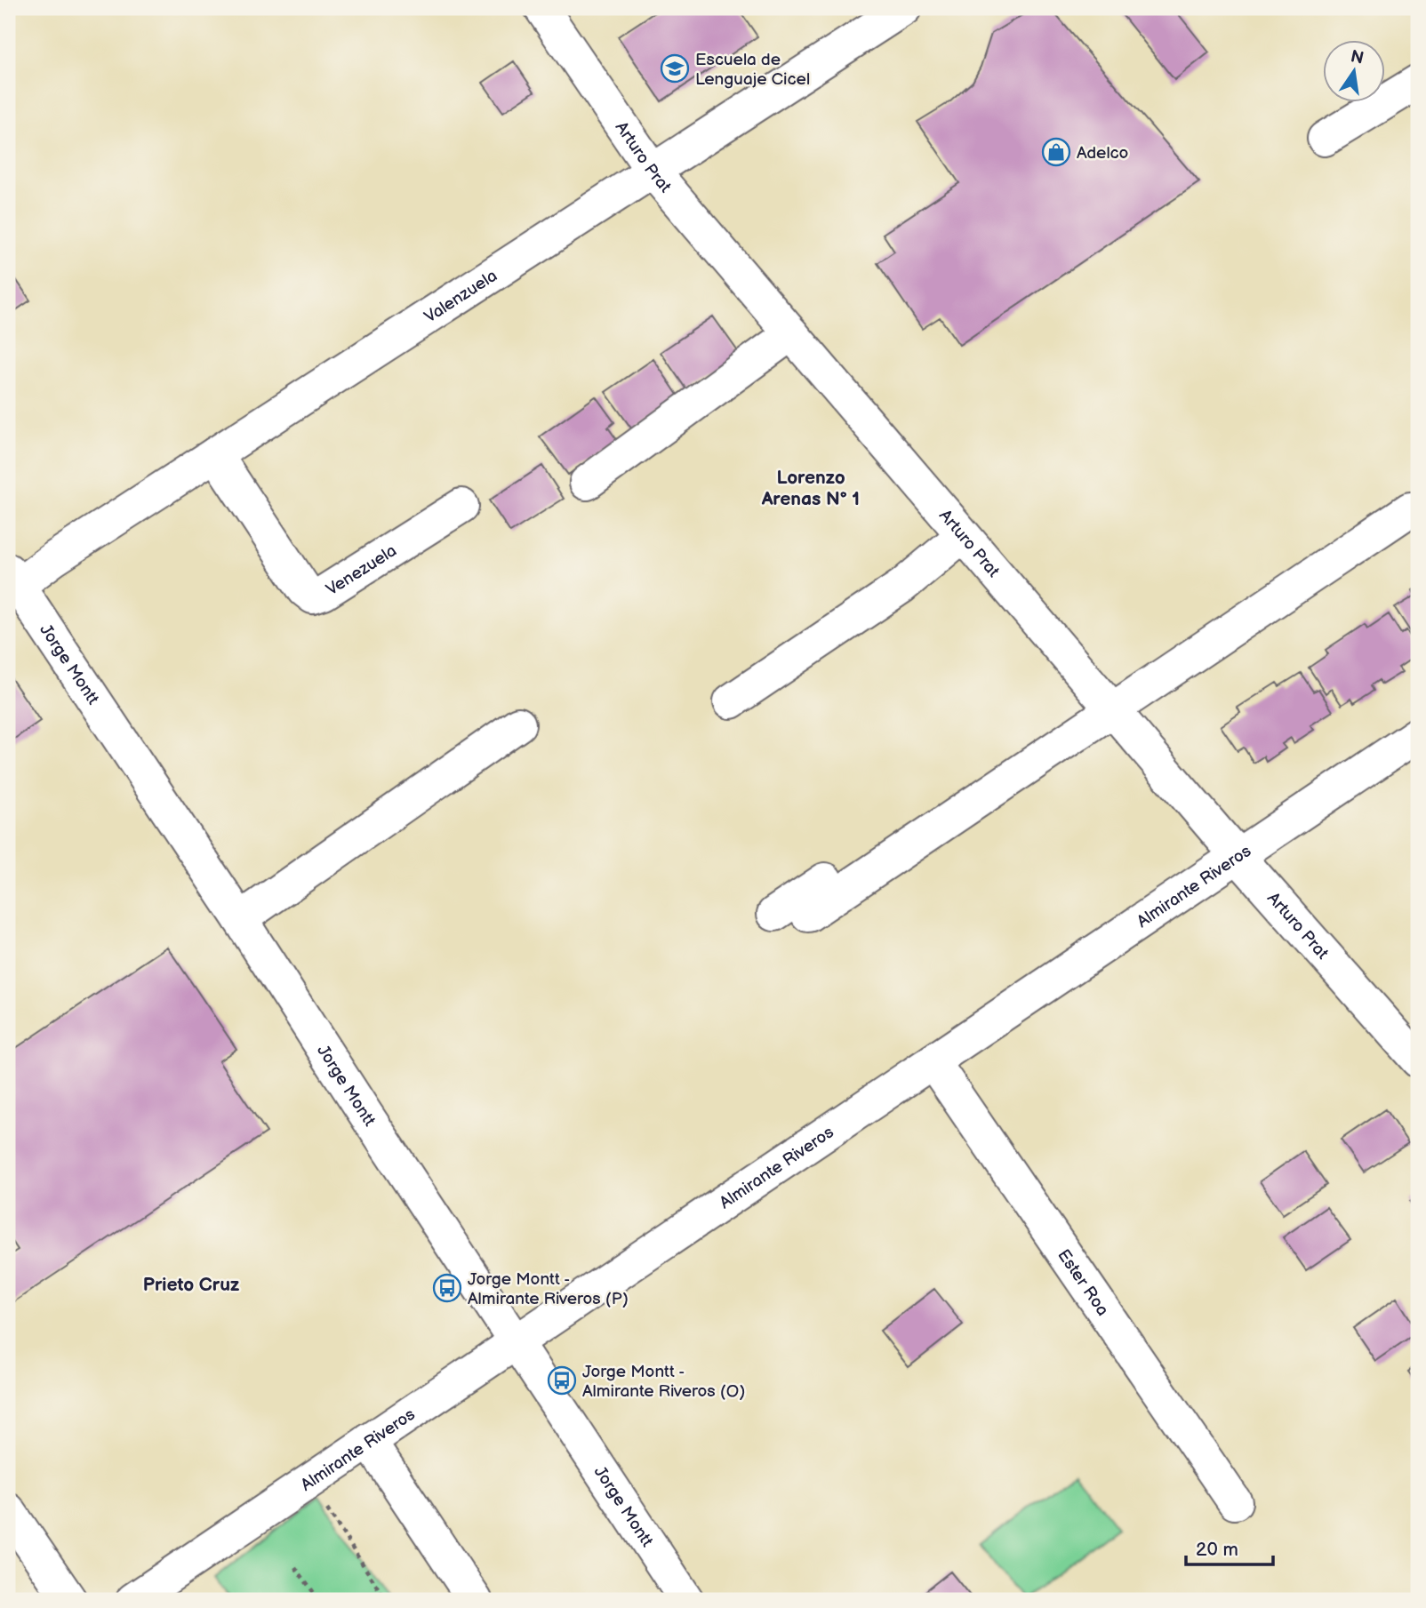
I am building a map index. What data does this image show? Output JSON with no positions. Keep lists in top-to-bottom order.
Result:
{
  "streets": {
    "street": [
      "Arturo Prat",
      "Valenzuela",
      "Venezuela",
      "Jorge Montt",
      "Almirante Riveros",
      "Ester Roa"
    ]
  },
  "crossings": [
    ["Arturo Prat", "Valenzuela"],
    ["Arturo Prat", "Almirante Riveros"],
    ["Valenzuela", "Venezuela"],
    ["Valenzuela", "Jorge Montt"],
    ["Jorge Montt", "Almirante Riveros"],
    ["Almirante Riveros", "Ester Roa"]
  ],
  "districts": ["Lorenzo Arenas N° 1", "Prieto Cruz"],
  "places": {
    "school or university": ["Escuela de Lenguaje Cicel"],
    "shop": ["Adelco"],
    "bus stop": ["Jorge Montt - Almirante Riveros (P)", "Jorge Montt - Almirante Riveros (O)"]
  },
  "scale_bar": "20 m",
  "north": "top"
}
